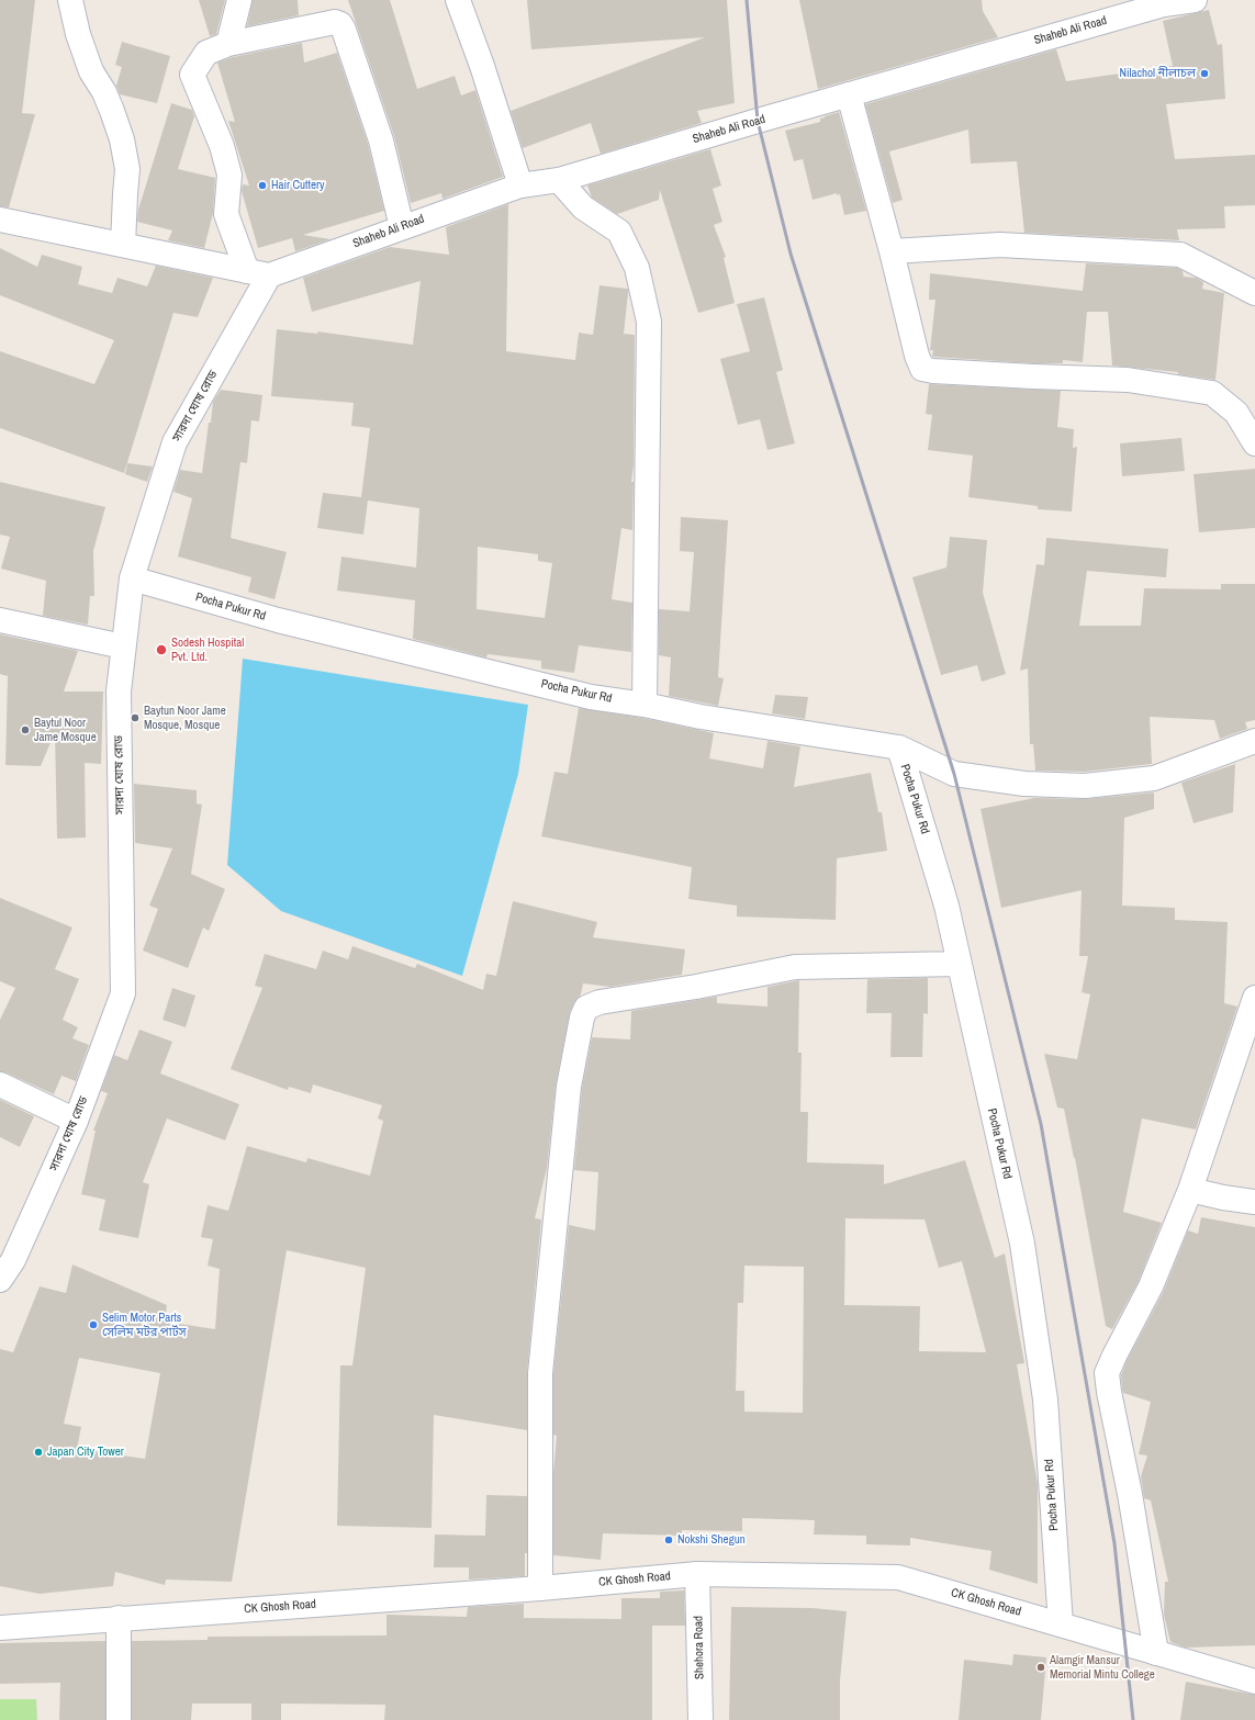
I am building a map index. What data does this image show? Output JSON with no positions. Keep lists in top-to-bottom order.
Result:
{
  "streets": {
    "street": [
      "Shaheb Ali Road",
      "সারদা ঘোষ রোড",
      "Pocha Pukur Rd",
      "CK Ghosh Road",
      "Shehora Road"
    ]
  },
  "crossings": [
    ["Shaheb Ali Road", "সারদা ঘোষ রোড"],
    ["সারদা ঘোষ রোড", "Pocha Pukur Rd"],
    ["Pocha Pukur Rd", "CK Ghosh Road"],
    ["CK Ghosh Road", "Shehora Road"]
  ],
  "places": [
    "Nilachol নীলাচল",
    "Hair Cuttery",
    "Sodesh Hospital Pvt. Ltd.",
    "Baytun Noor Jame Mosque, Mosque",
    "Baytul Noor Jame Mosque",
    "Selim Motor Parts সেলিম মটর পার্টস",
    "Japan City Tower",
    "Nokshi Shegun",
    "Alamgir Mansur Memorial Mintu College"
  ]
}
